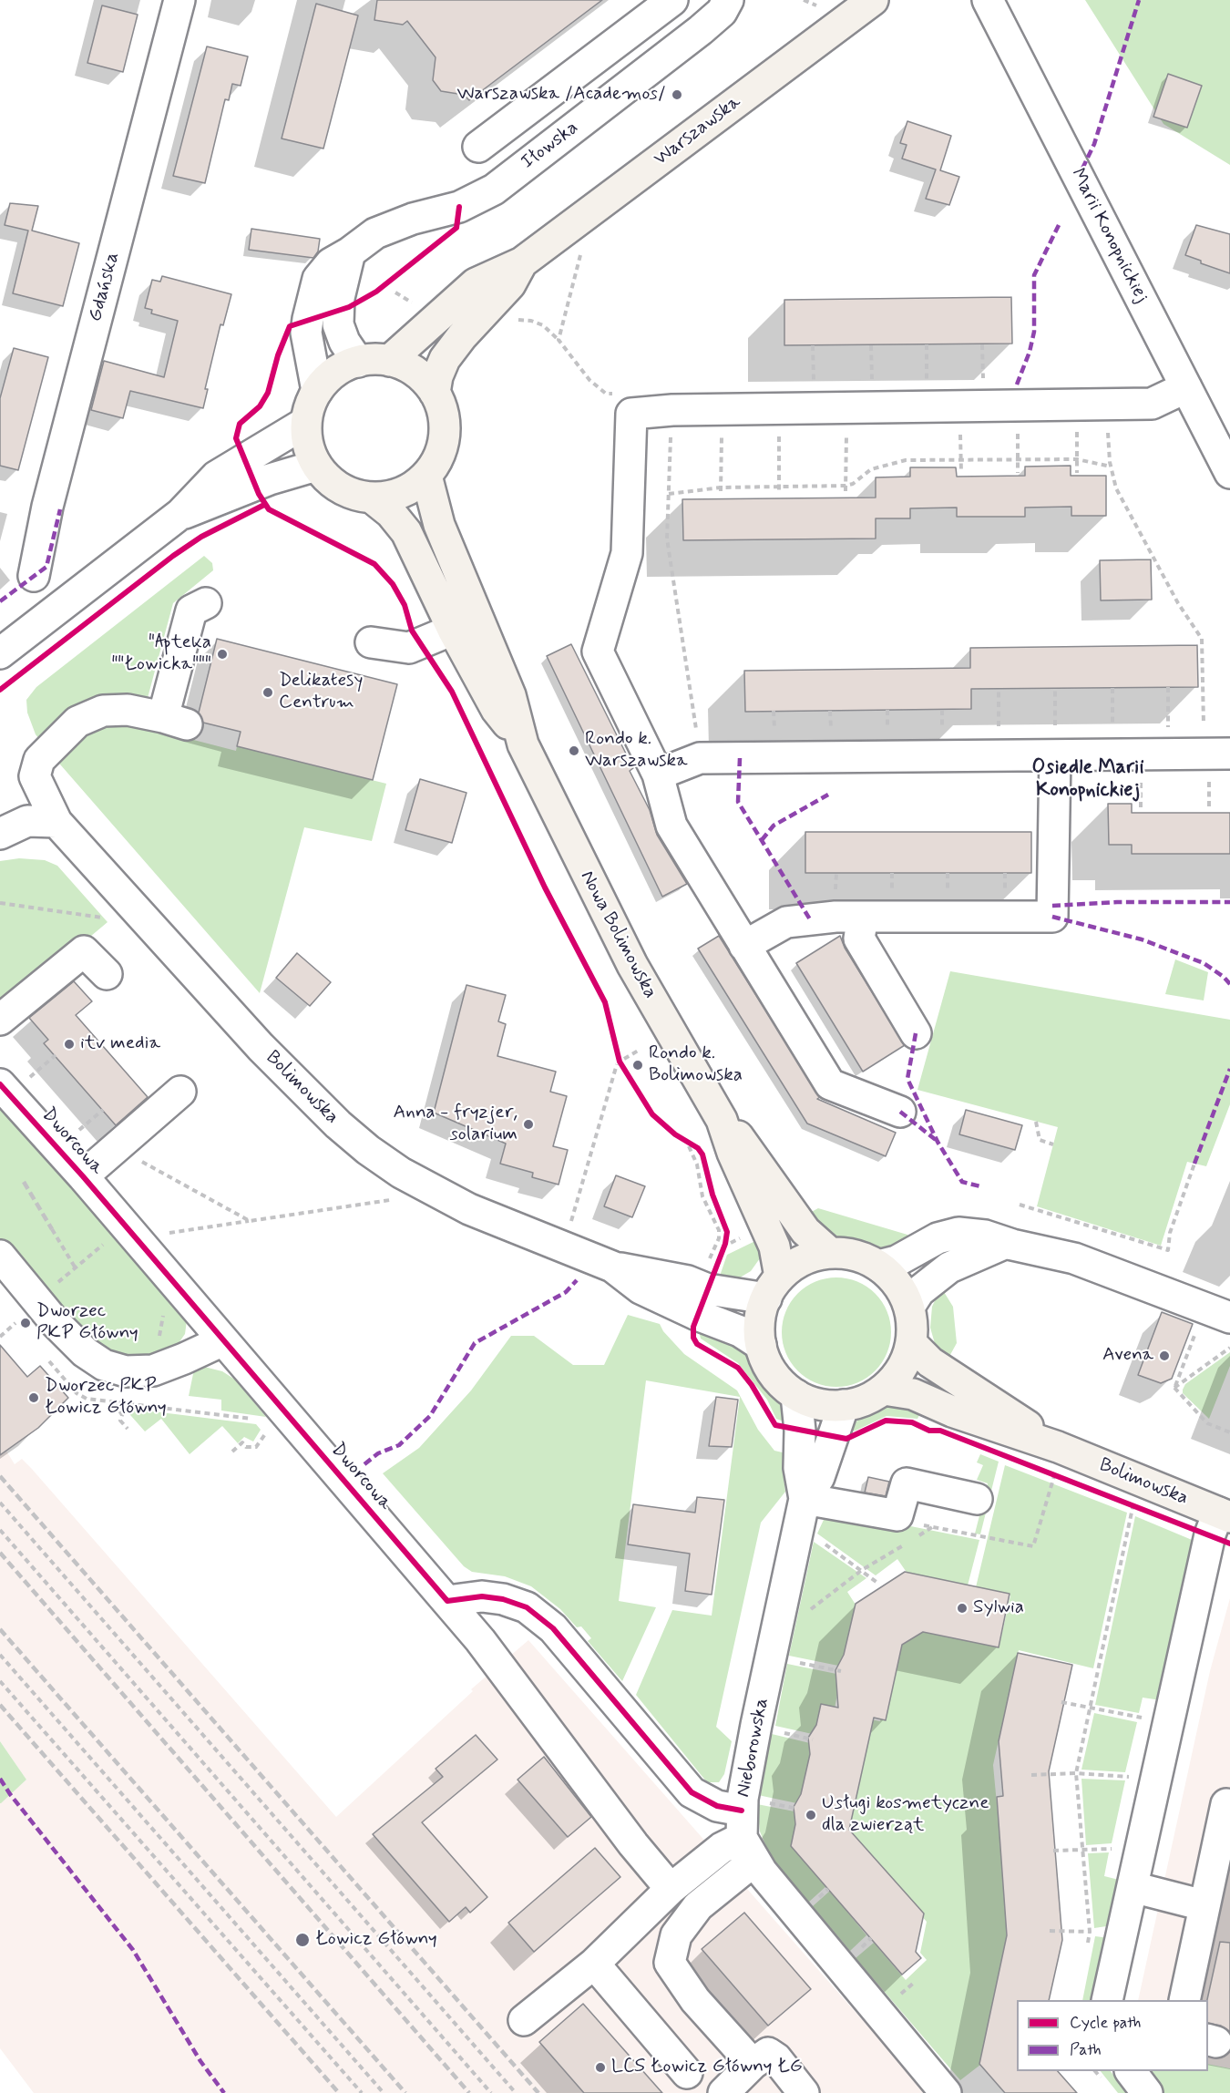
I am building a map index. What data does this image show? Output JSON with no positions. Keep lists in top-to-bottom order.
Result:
{
  "streets": {
    "main road": ["Warszawska", "Nowa Bolimowska", "Bolimowska"],
    "street": [
      "Iłowska",
      "Marii Konopnickiej",
      "Gdańska",
      "Dworcowa",
      "Nieborowska"
    ]
  },
  "crossings": [
    ["Warszawska", "Iłowska"],
    ["Warszawska", "Nowa Bolimowska"],
    ["Iłowska", "Nowa Bolimowska"],
    ["Nowa Bolimowska", "Bolimowska"],
    ["Nowa Bolimowska", "Nieborowska"],
    ["Bolimowska", "Nieborowska"]
  ],
  "districts": ["Osiedle Marii Konopnickiej"],
  "places": [
    "Warszawska /Academos/",
    "\"Apteka \"\"Łowicka\"\"\"",
    "Delikatesy Centrum",
    "Rondo k. Warszawska",
    "itv media",
    "Rondo k. Bolimowska",
    "Anna - fryzjer, solarium",
    "Dworzec PKP Główny",
    "Avena",
    "Dworzec PKP Łowicz Główny",
    "Sylwia",
    "Usługi kosmetyczne dla zwierząt",
    "Łowicz Główny",
    "LCS Łowicz Główny ŁG"
  ],
  "legend": ["Cycle path", "Path"]
}
